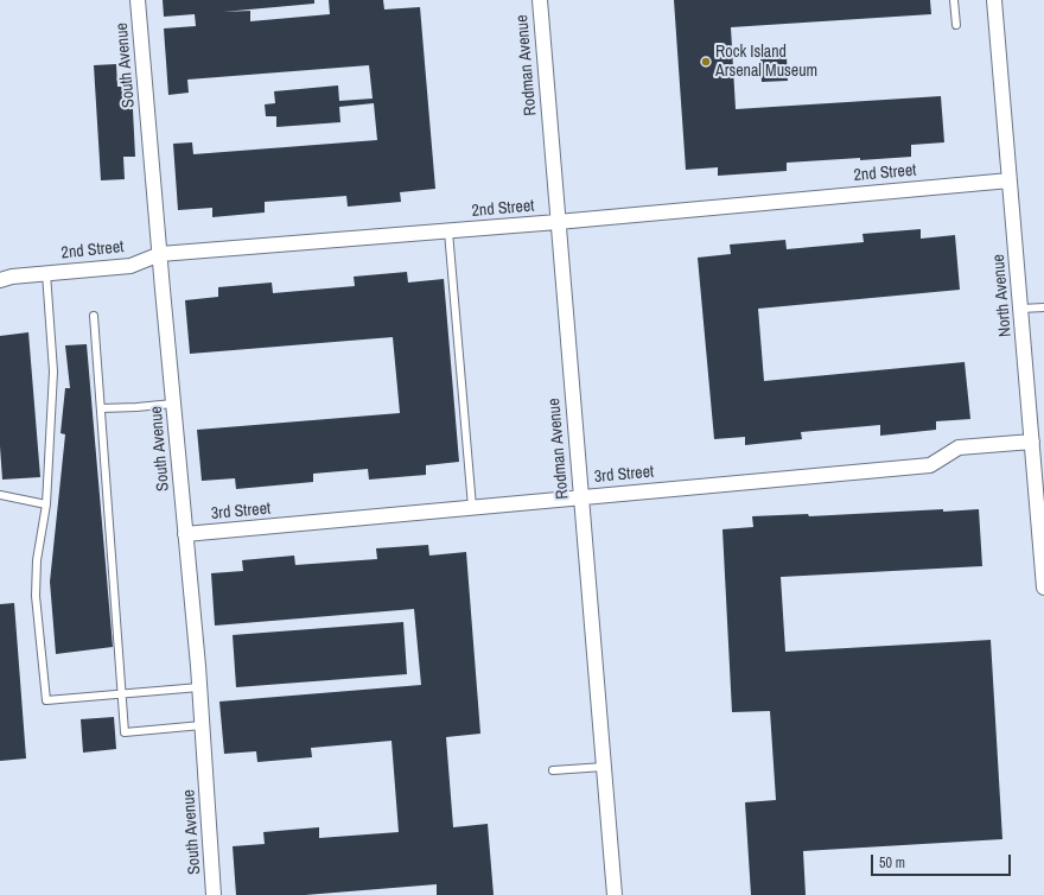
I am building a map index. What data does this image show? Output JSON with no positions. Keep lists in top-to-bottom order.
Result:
{
  "streets": {
    "street": [
      "South Avenue",
      "Rodman Avenue",
      "2nd Street",
      "North Avenue",
      "3rd Street"
    ]
  },
  "crossings": [
    ["South Avenue", "2nd Street"],
    ["South Avenue", "3rd Street"],
    ["Rodman Avenue", "2nd Street"],
    ["Rodman Avenue", "3rd Street"],
    ["2nd Street", "North Avenue"],
    ["North Avenue", "3rd Street"]
  ],
  "places": ["Rock Island Arsenal Museum"],
  "scale_bar": "50 m"
}
